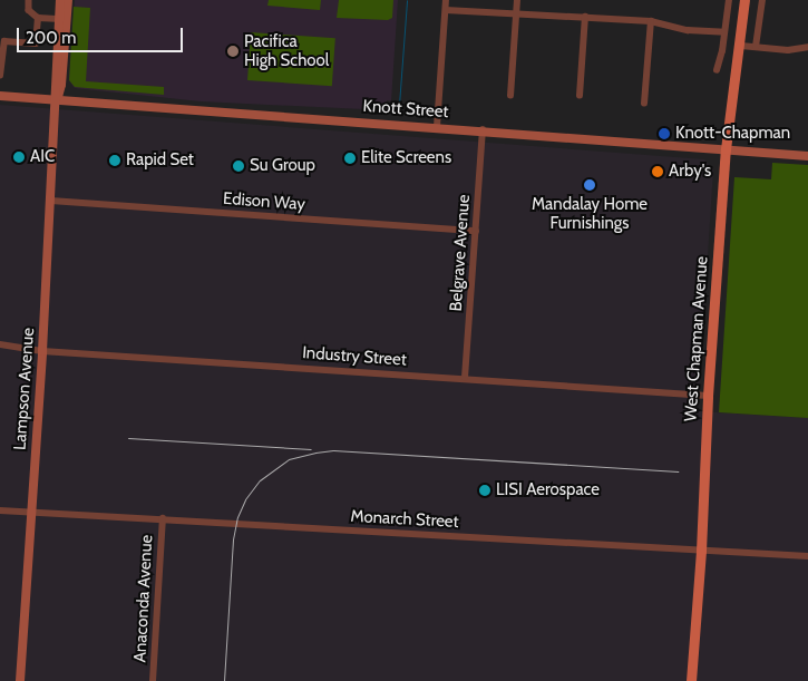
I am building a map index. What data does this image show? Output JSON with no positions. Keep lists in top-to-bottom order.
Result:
{
  "streets": {
    "main road": ["Knott Street", "West Chapman Avenue", "Lampson Avenue"],
    "street": [
      "Edison Way",
      "Belgrave Avenue",
      "Industry Street",
      "Monarch Street",
      "Anaconda Avenue"
    ]
  },
  "crossings": [
    ["Knott Street", "Belgrave Avenue"],
    ["Knott Street", "West Chapman Avenue"],
    ["Knott Street", "Lampson Avenue"],
    ["Edison Way", "Belgrave Avenue"],
    ["Edison Way", "Lampson Avenue"],
    ["Belgrave Avenue", "Industry Street"],
    ["West Chapman Avenue", "Industry Street"],
    ["West Chapman Avenue", "Monarch Street"],
    ["Industry Street", "Lampson Avenue"],
    ["Lampson Avenue", "Monarch Street"],
    ["Monarch Street", "Anaconda Avenue"]
  ],
  "places": [
    "Pacifica High School",
    "Knott-Chapman",
    "AIC",
    "Elite Screens",
    "Rapid Set",
    "Su Group",
    "Arby's",
    "Mandalay Home Furnishings",
    "LISI Aerospace"
  ],
  "scale_bar": "200 m"
}
